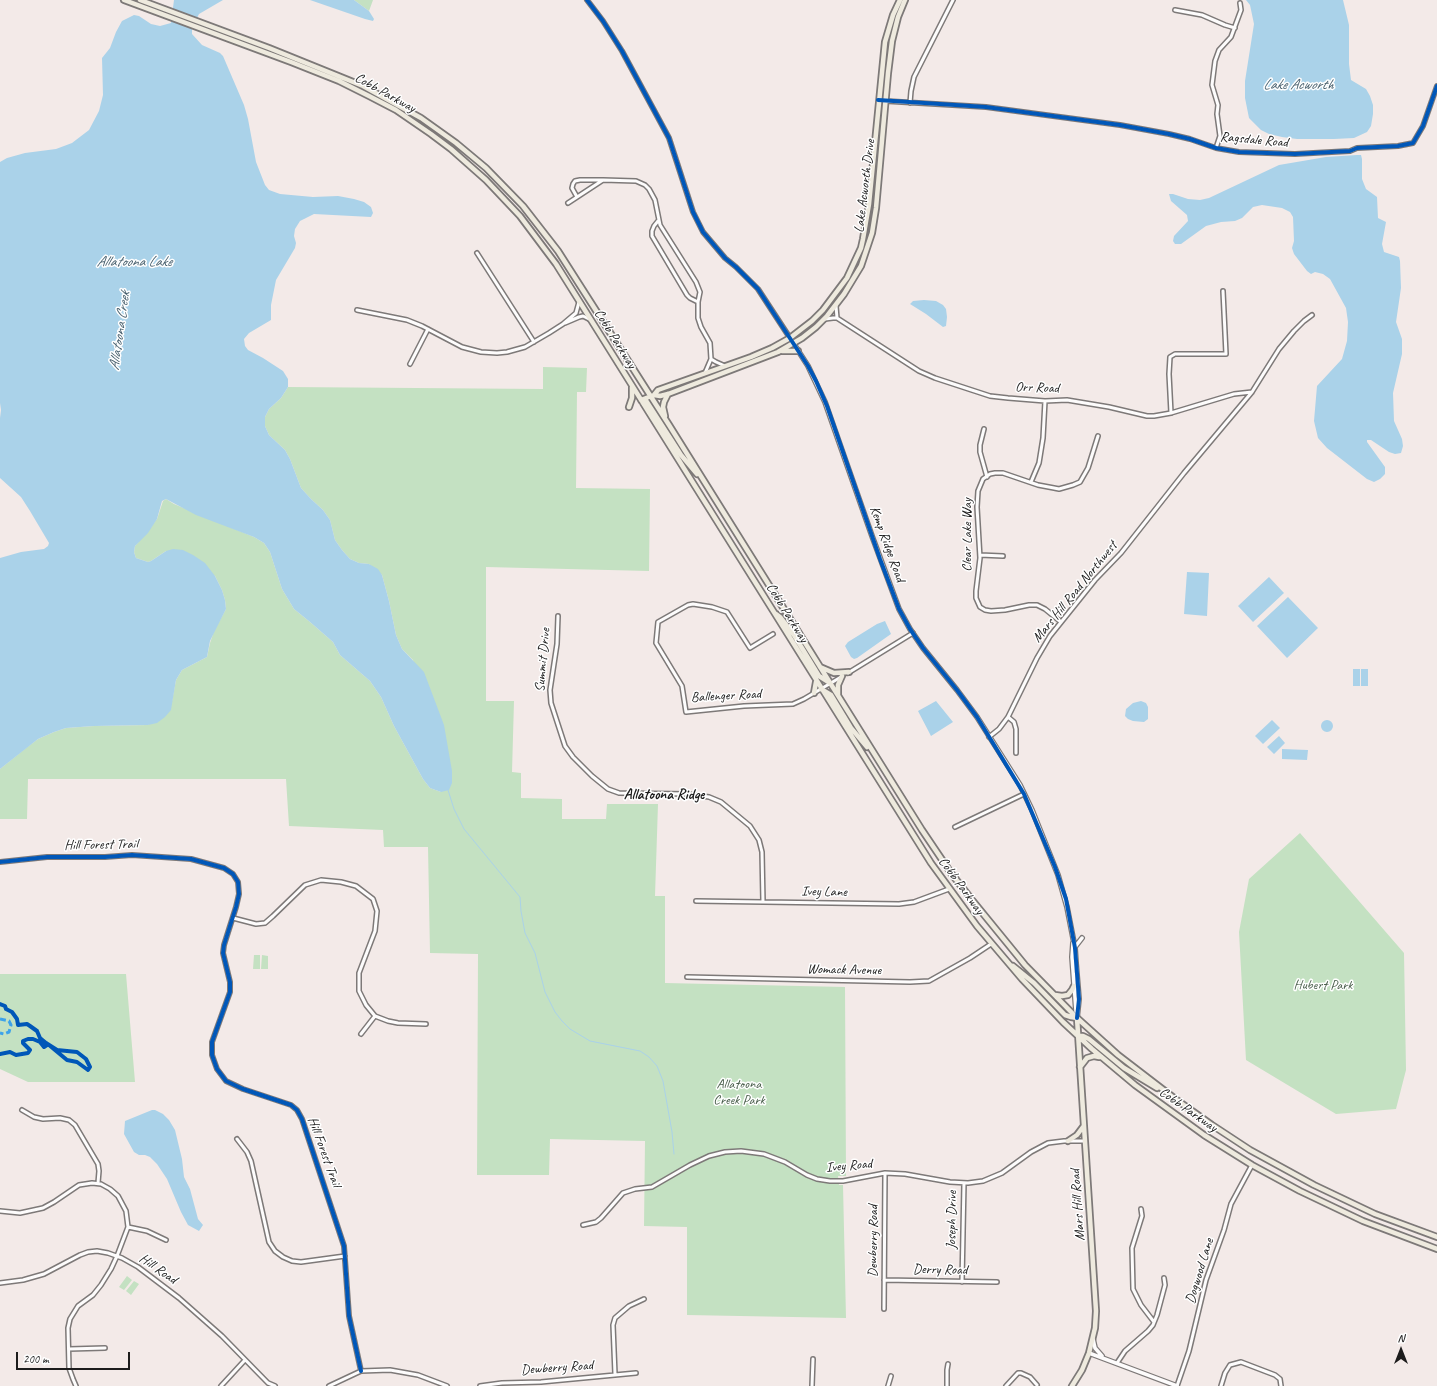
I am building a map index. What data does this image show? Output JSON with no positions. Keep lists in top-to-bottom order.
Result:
{
  "streets": {
    "main road": ["Cobb Parkway", "Lake Acworth Drive", "Mars Hill Road"],
    "street": [
      "Ragsdale Road",
      "Orr Road",
      "Clear Lake Way",
      "Kemp Ridge Road",
      "Mars Hill Road Northwest",
      "Summit Drive",
      "Ballenger Road",
      "Hill Forest Trail",
      "Ivey Lane",
      "Womack Avenue",
      "Ivey Road",
      "Joseph Drive",
      "Dewberry Road",
      "Hill Road",
      "Derry Road",
      "Dogwood Lane"
    ]
  },
  "crossings": [
    ["Cobb Parkway", "Lake Acworth Drive"],
    ["Cobb Parkway", "Ballenger Road"],
    ["Cobb Parkway", "Ivey Lane"],
    ["Cobb Parkway", "Womack Avenue"],
    ["Cobb Parkway", "Mars Hill Road"],
    ["Cobb Parkway", "Dogwood Lane"],
    ["Ragsdale Road", "Lake Acworth Drive"],
    ["Lake Acworth Drive", "Kemp Ridge Road"],
    ["Orr Road", "Mars Hill Road Northwest"],
    ["Clear Lake Way", "Mars Hill Road Northwest"],
    ["Kemp Ridge Road", "Mars Hill Road Northwest"],
    ["Kemp Ridge Road", "Ballenger Road"],
    ["Summit Drive", "Ivey Lane"],
    ["Ivey Road", "Mars Hill Road"],
    ["Ivey Road", "Joseph Drive"],
    ["Ivey Road", "Dewberry Road"],
    ["Joseph Drive", "Derry Road"],
    ["Dewberry Road", "Derry Road"]
  ],
  "districts": ["Allatoona Ridge"],
  "water": ["Lake Acworth", "Allatoona Lake", "Allatoona Creek"],
  "parks": ["Hubert Park", "Allatoona Creek Park"],
  "scale_bar": "200 m",
  "north": "top"
}
